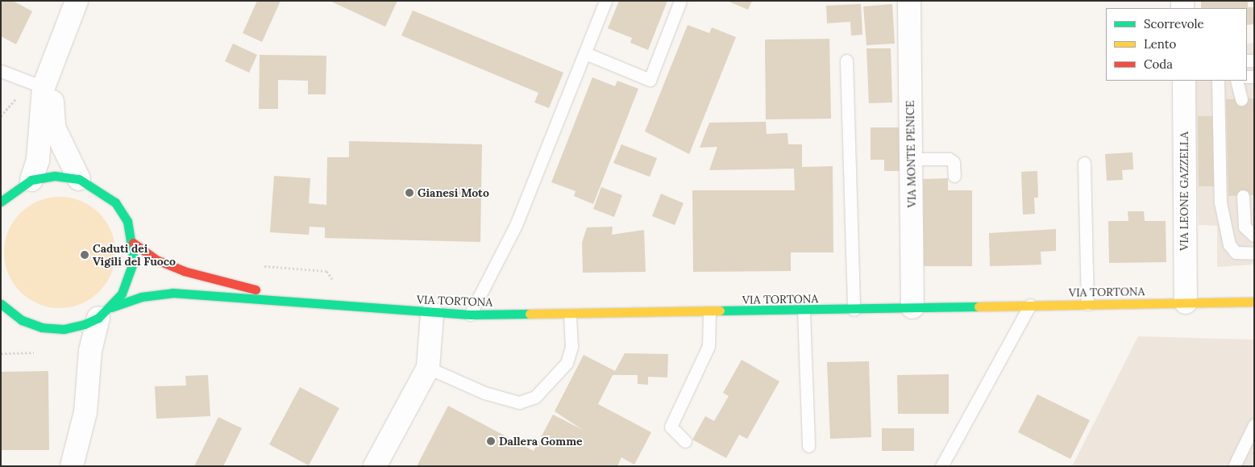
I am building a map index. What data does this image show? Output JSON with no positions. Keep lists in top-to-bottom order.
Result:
{
  "streets": {
    "main road": ["VIA TORTONA"],
    "street": ["VIA MONTE PENICE", "VIA LEONE GAZZELLA"]
  },
  "crossings": [
    ["VIA MONTE PENICE", "VIA TORTONA"],
    ["VIA LEONE GAZZELLA", "VIA TORTONA"]
  ],
  "places": ["Gianesi Moto", "Caduti dei Vigili del Fuoco", "Dallera Gomme"],
  "legend": ["Scorrevole", "Lento", "Coda"]
}
